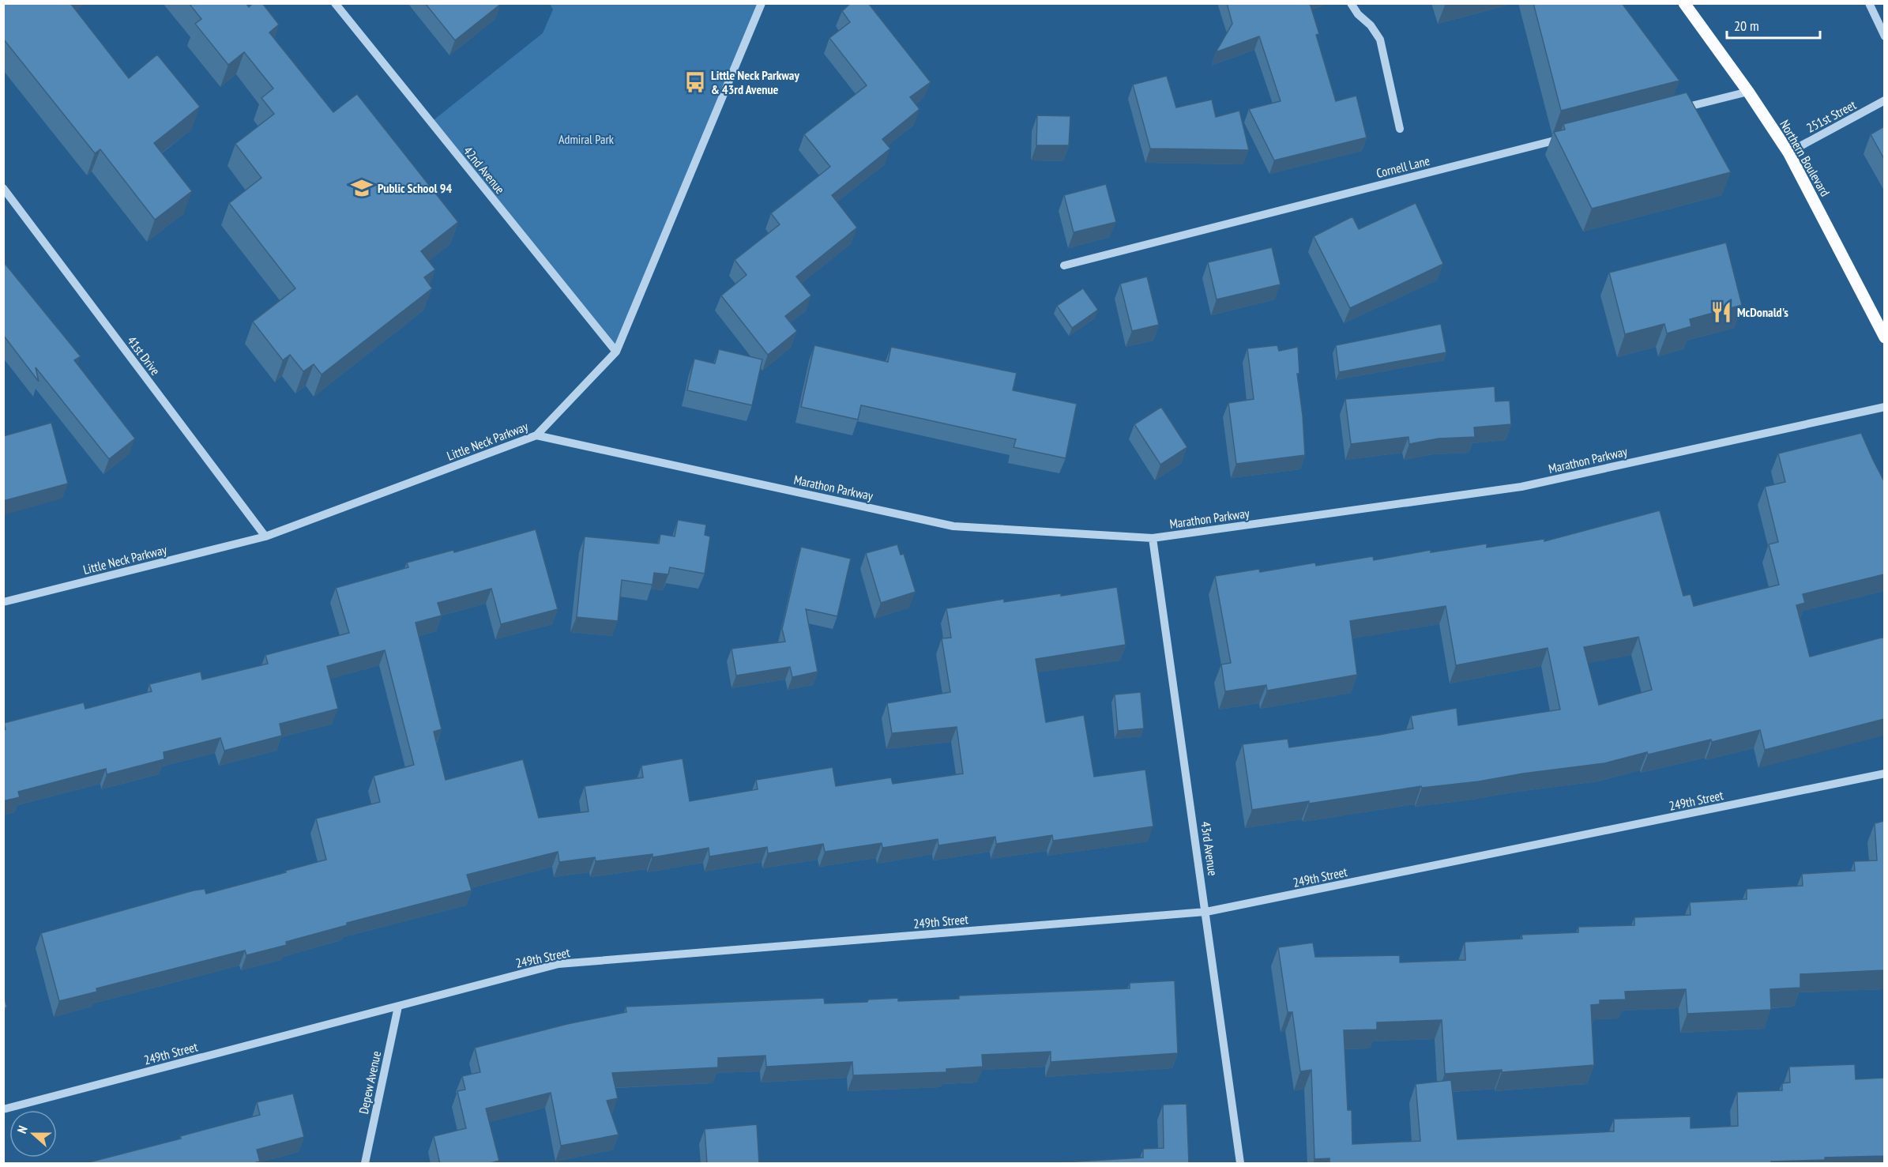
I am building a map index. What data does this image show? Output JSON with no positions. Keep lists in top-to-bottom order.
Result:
{
  "streets": {
    "main road": ["Northern Boulevard"],
    "street": [
      "251st Street",
      "Cornell Lane",
      "42nd Avenue",
      "41st Drive",
      "Little Neck Parkway",
      "Marathon Parkway",
      "249th Street",
      "43rd Avenue",
      "Depew Avenue"
    ]
  },
  "crossings": [
    ["251st Street", "Northern Boulevard"],
    ["42nd Avenue", "Little Neck Parkway"],
    ["41st Drive", "Little Neck Parkway"],
    ["Little Neck Parkway", "Marathon Parkway"],
    ["Marathon Parkway", "43rd Avenue"],
    ["249th Street", "43rd Avenue"],
    ["249th Street", "Depew Avenue"]
  ],
  "parks": ["Admiral Park"],
  "places": {
    "bus stop": ["Little Neck Parkway & 43rd Avenue"],
    "school or university": ["Public School 94"],
    "restaurant": ["McDonald's"]
  },
  "scale_bar": "20 m",
  "north": "left"
}
